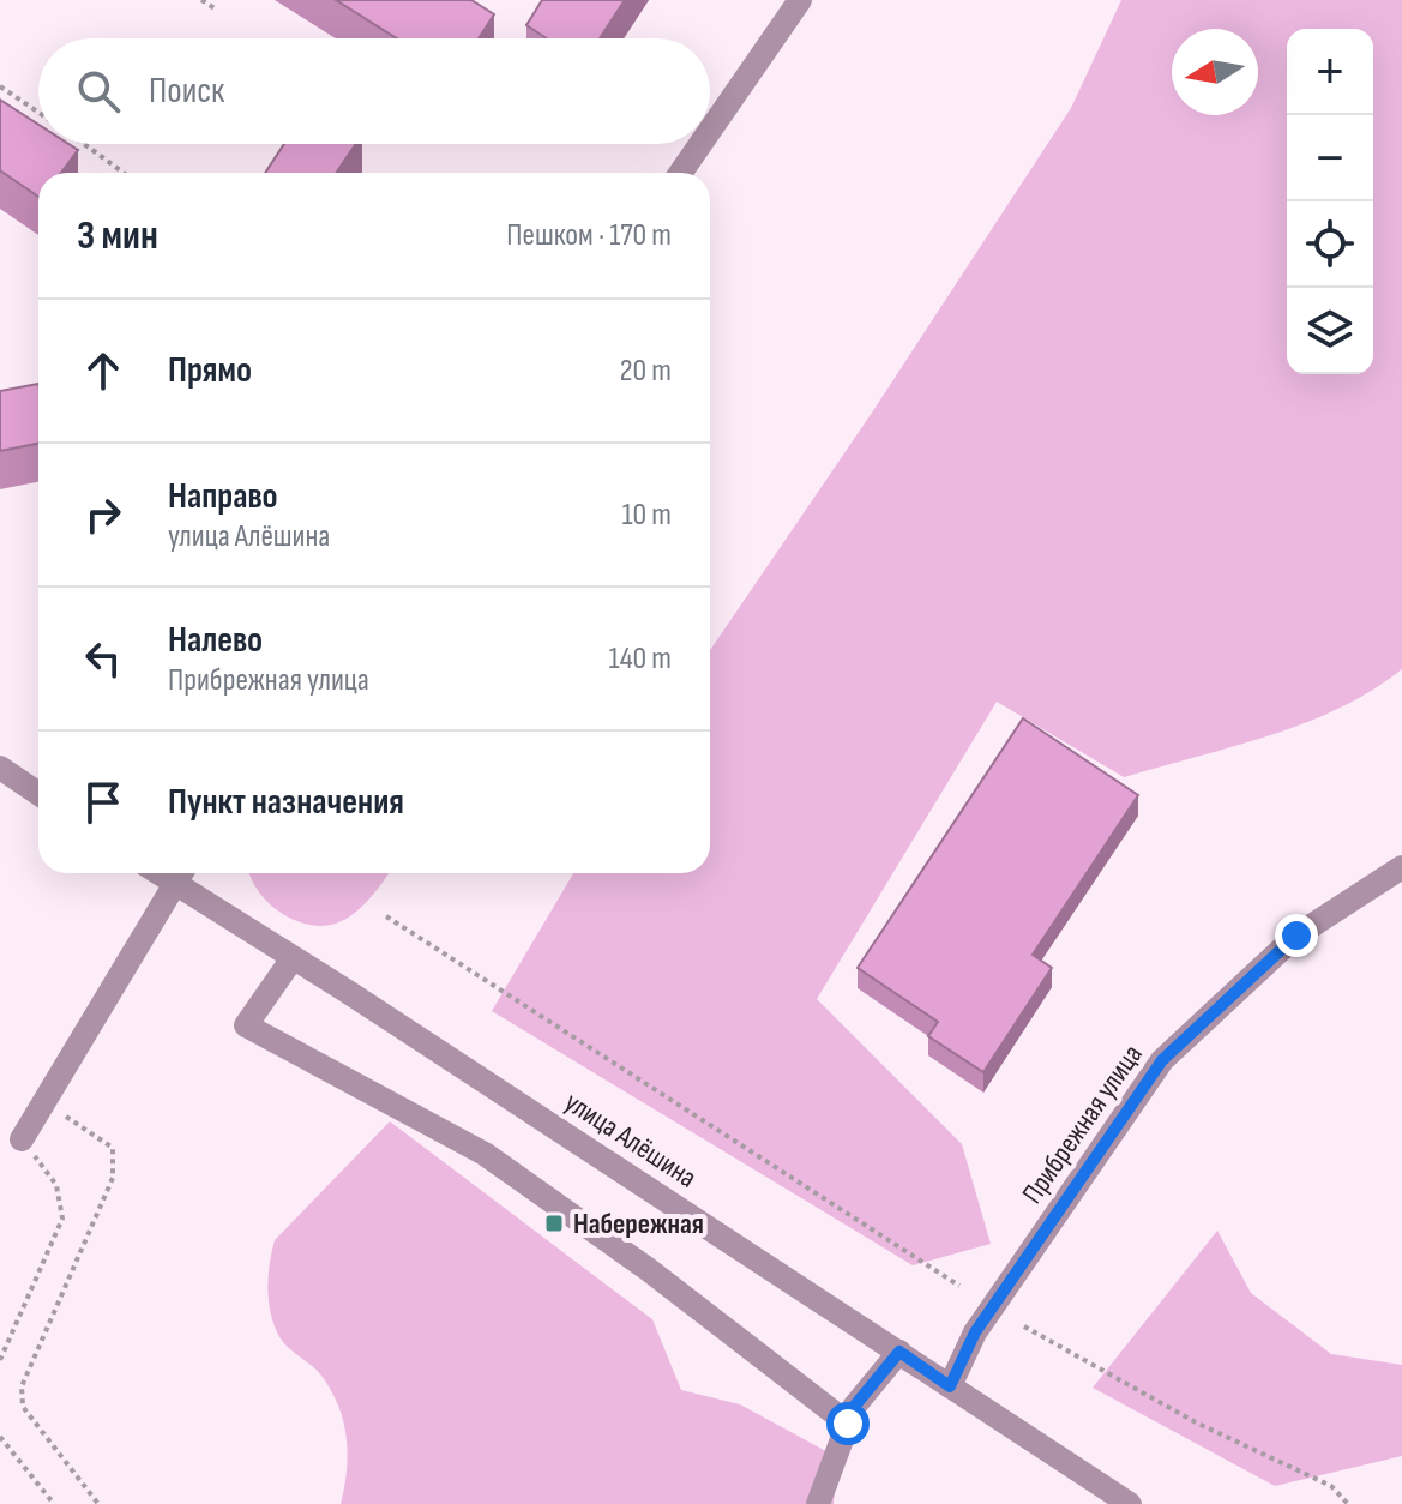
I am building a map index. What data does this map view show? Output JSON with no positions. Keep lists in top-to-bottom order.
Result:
{
  "streets": {
    "street": ["Прибрежная улица", "улица Алёшина"]
  },
  "crossings": [
    ["Прибрежная улица", "улица Алёшина"]
  ],
  "places": {
    "transit": ["Набережная"]
  },
  "north": "left",
  "page": {
    "map_buttons": ["+", "−"],
    "search": "Поиск",
    "heading": ["3 мин", "Пешком · 170 m"],
    "list": [
      ["Прямо", "20 m"],
      ["Направо", "улица Алёшина", "10 m"],
      ["Налево", "Прибрежная улица", "140 m"],
      "Пункт назначения"
    ]
  }
}
